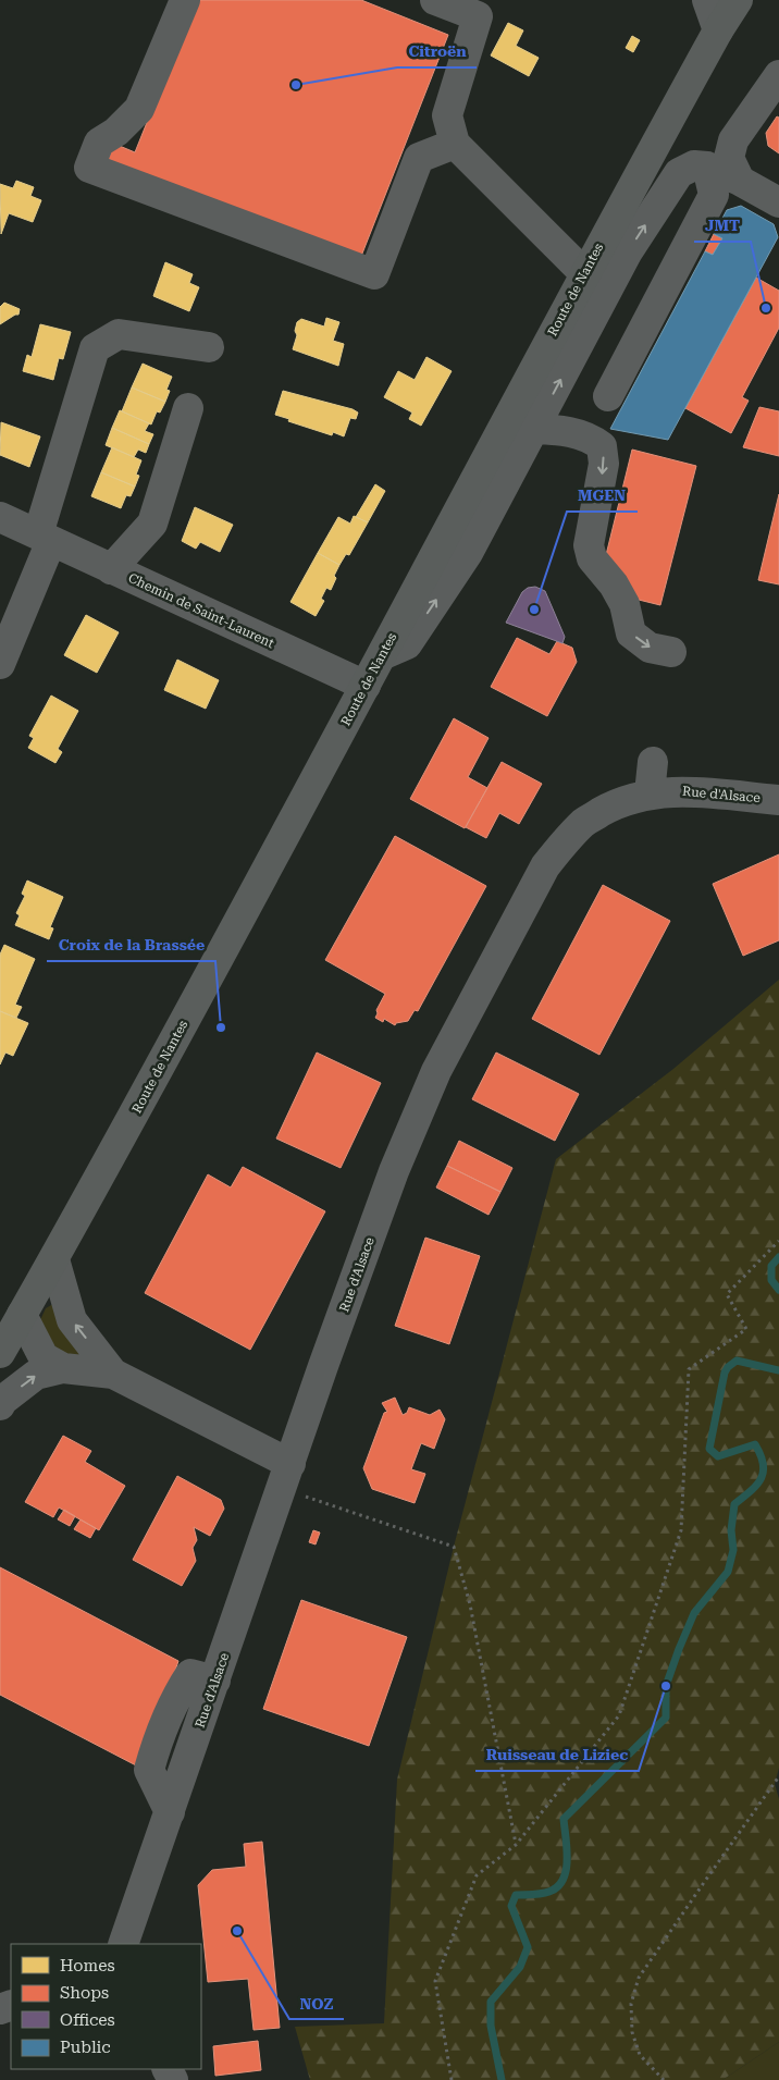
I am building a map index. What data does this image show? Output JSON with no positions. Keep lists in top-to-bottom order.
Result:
{
  "streets": {
    "main road": ["Route de Nantes"],
    "street": ["Chemin de Saint-Laurent", "Rue d'Alsace"]
  },
  "crossings": [
    ["Route de Nantes", "Chemin de Saint-Laurent"]
  ],
  "places": [
    "Citroën",
    "JMT",
    "MGEN",
    "Croix de la Brassée",
    "Ruisseau de Liziec",
    "NOZ"
  ],
  "legend": [
    "Homes",
    "Shops",
    "Offices",
    "Public"
  ]
}
